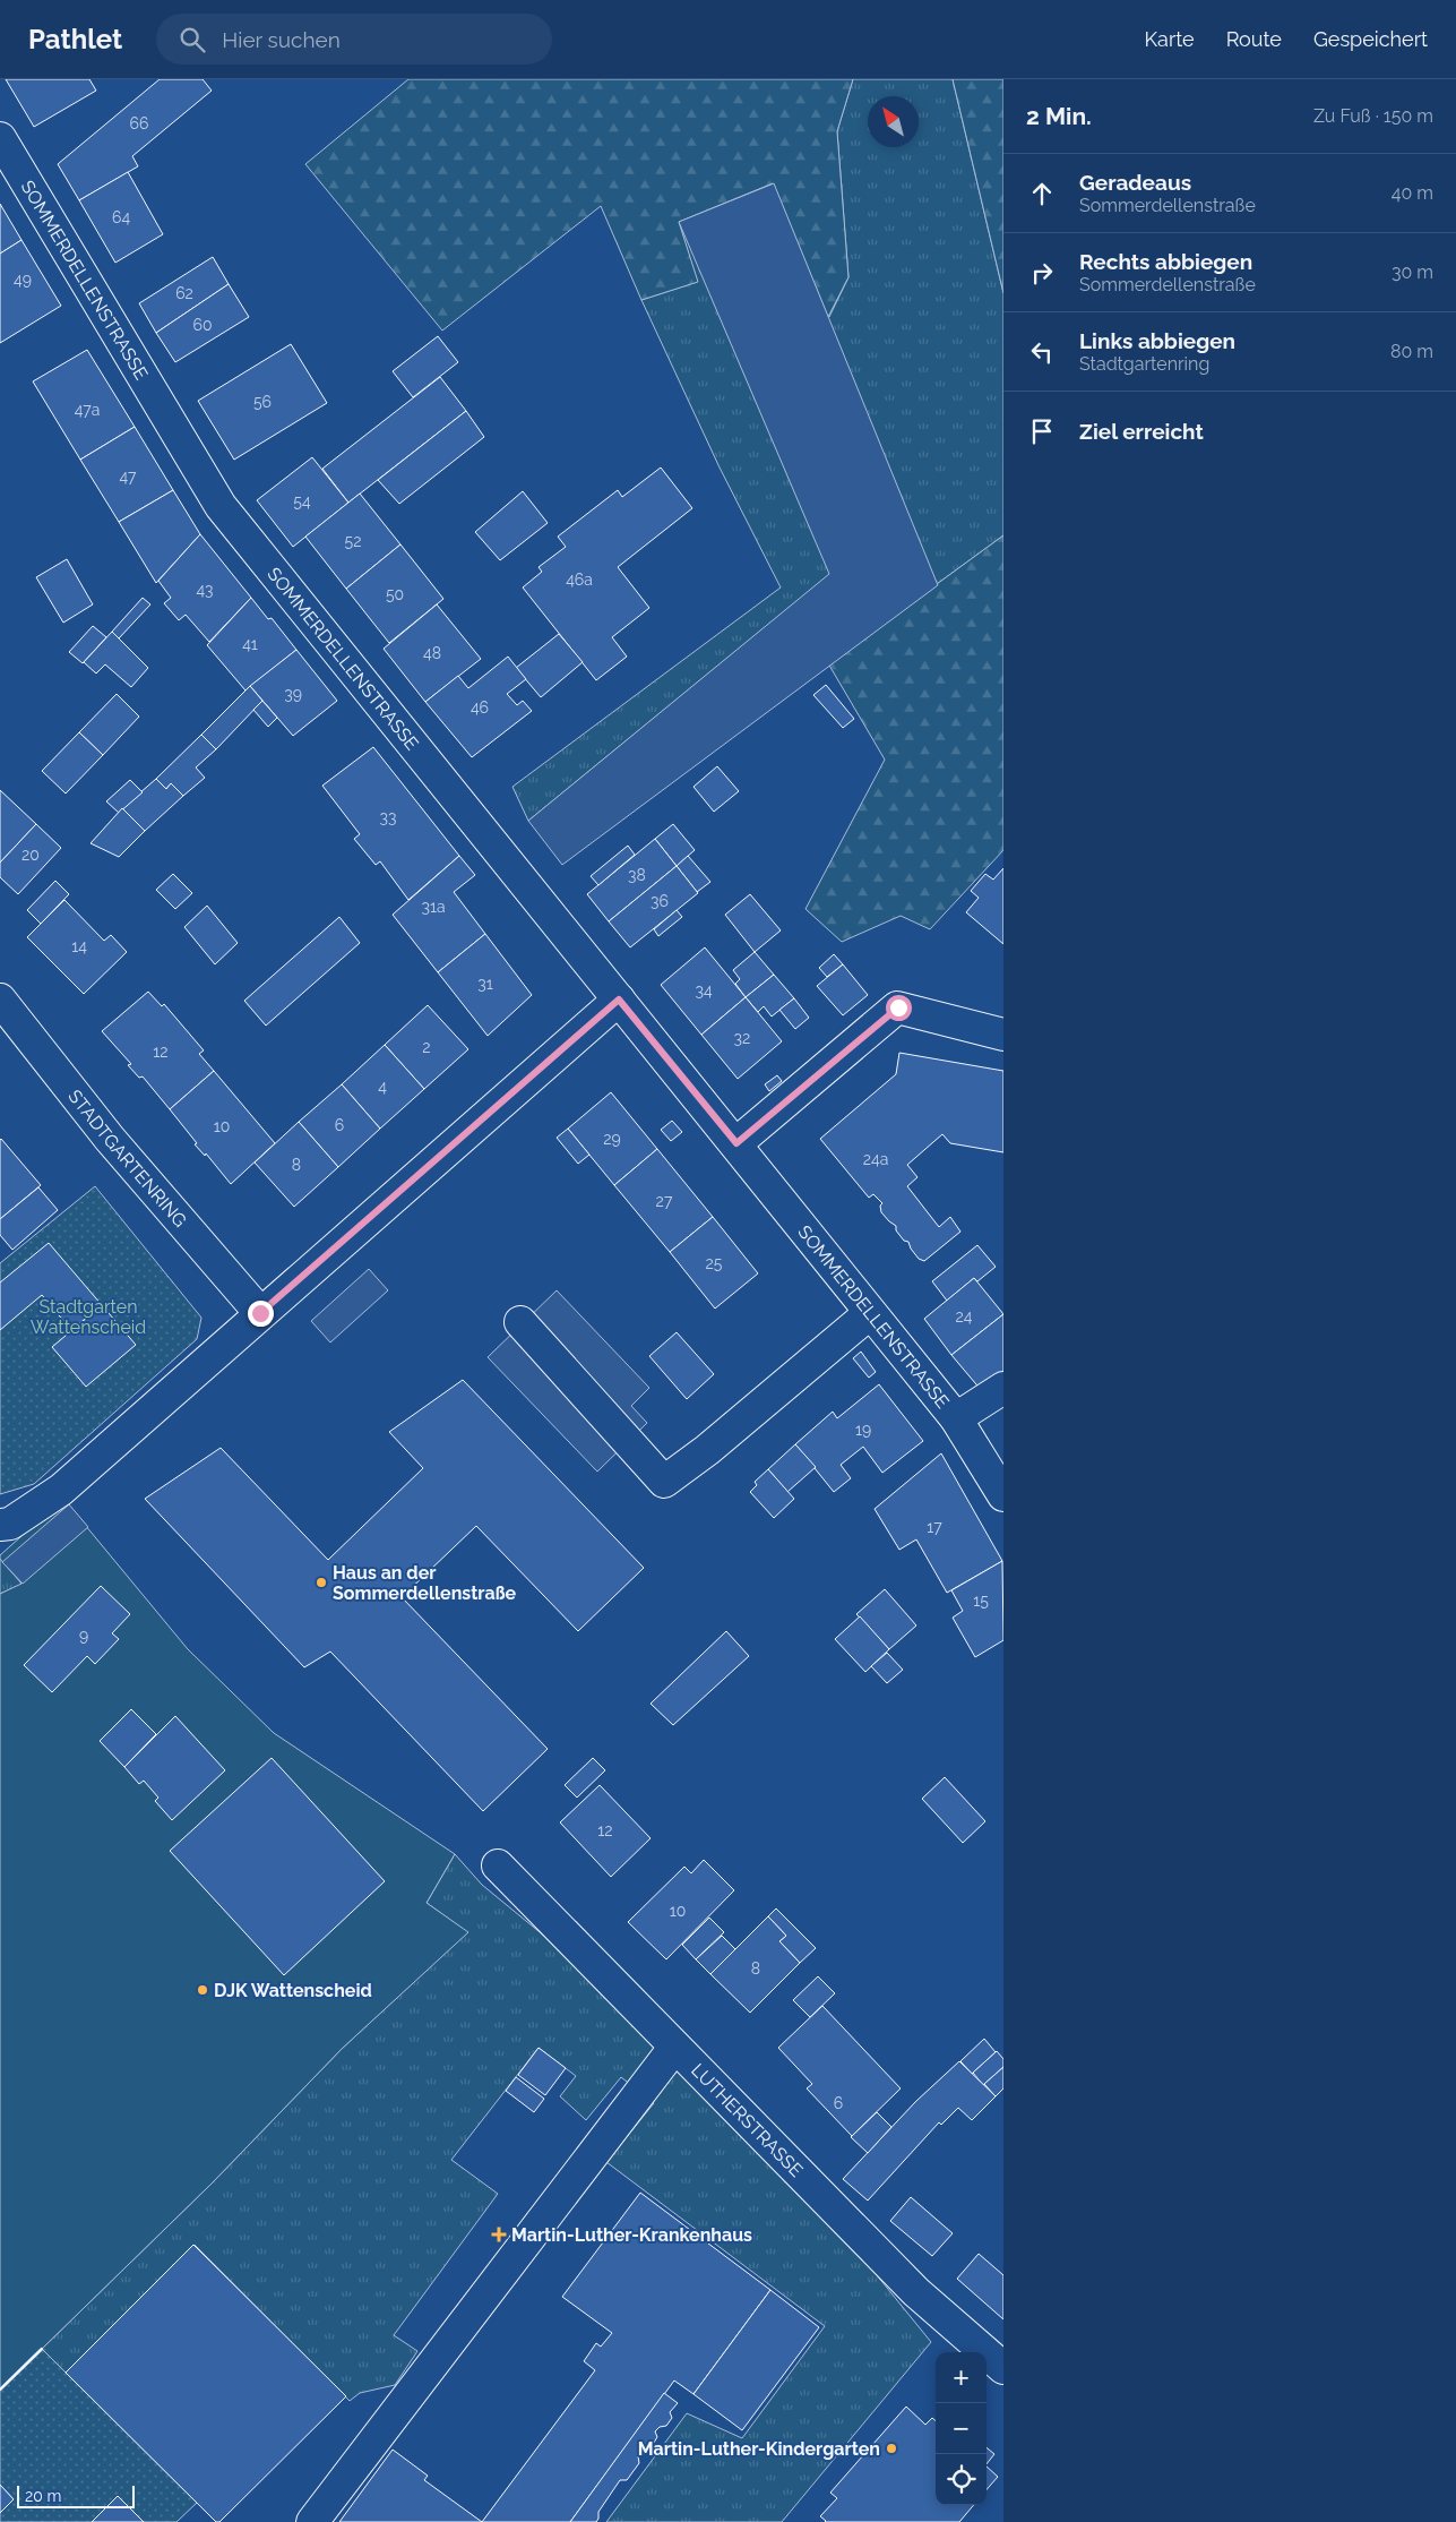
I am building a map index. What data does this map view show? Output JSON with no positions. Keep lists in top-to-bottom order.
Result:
{
  "streets": {
    "street": ["SOMMERDELLENSTRASSE", "STADTGARTENRING", "LUTHERSTRASSE"]
  },
  "parks": ["Stadtgarten Wattenscheid"],
  "places": {
    "other": ["Haus an der Sommerdellenstraße", "DJK Wattenscheid", "Martin-Luther-Kindergarten"],
    "health": ["Martin-Luther-Krankenhaus"]
  },
  "house_numbers": [
    "66",
    "64",
    "49",
    "62",
    "60",
    "56",
    "47a",
    "47",
    "54",
    "52",
    "46a",
    "43",
    "50",
    "41",
    "48",
    "39",
    "46",
    "33",
    "20",
    "38",
    "36",
    "31a",
    "14",
    "31",
    "34",
    "32",
    "2",
    "12",
    "4",
    "6",
    "10",
    "29",
    "24a",
    "8",
    "27",
    "25",
    "24",
    "19",
    "17",
    "15",
    "9",
    "12",
    "10",
    "8",
    "6"
  ],
  "scale_bar": "20 m",
  "north": "top left",
  "page": {
    "header": "Pathlet",
    "search": "Hier suchen",
    "nav": ["Karte", "Route", "Gespeichert"],
    "heading": ["2 Min.", "Zu Fuß · 150 m"],
    "list": [
      ["Geradeaus", "Sommerdellenstraße", "40 m"],
      ["Rechts abbiegen", "Sommerdellenstraße", "30 m"],
      ["Links abbiegen", "Stadtgartenring", "80 m"],
      "Ziel erreicht"
    ],
    "map_buttons": ["+", "−"],
    "scale": "20 m"
  }
}
